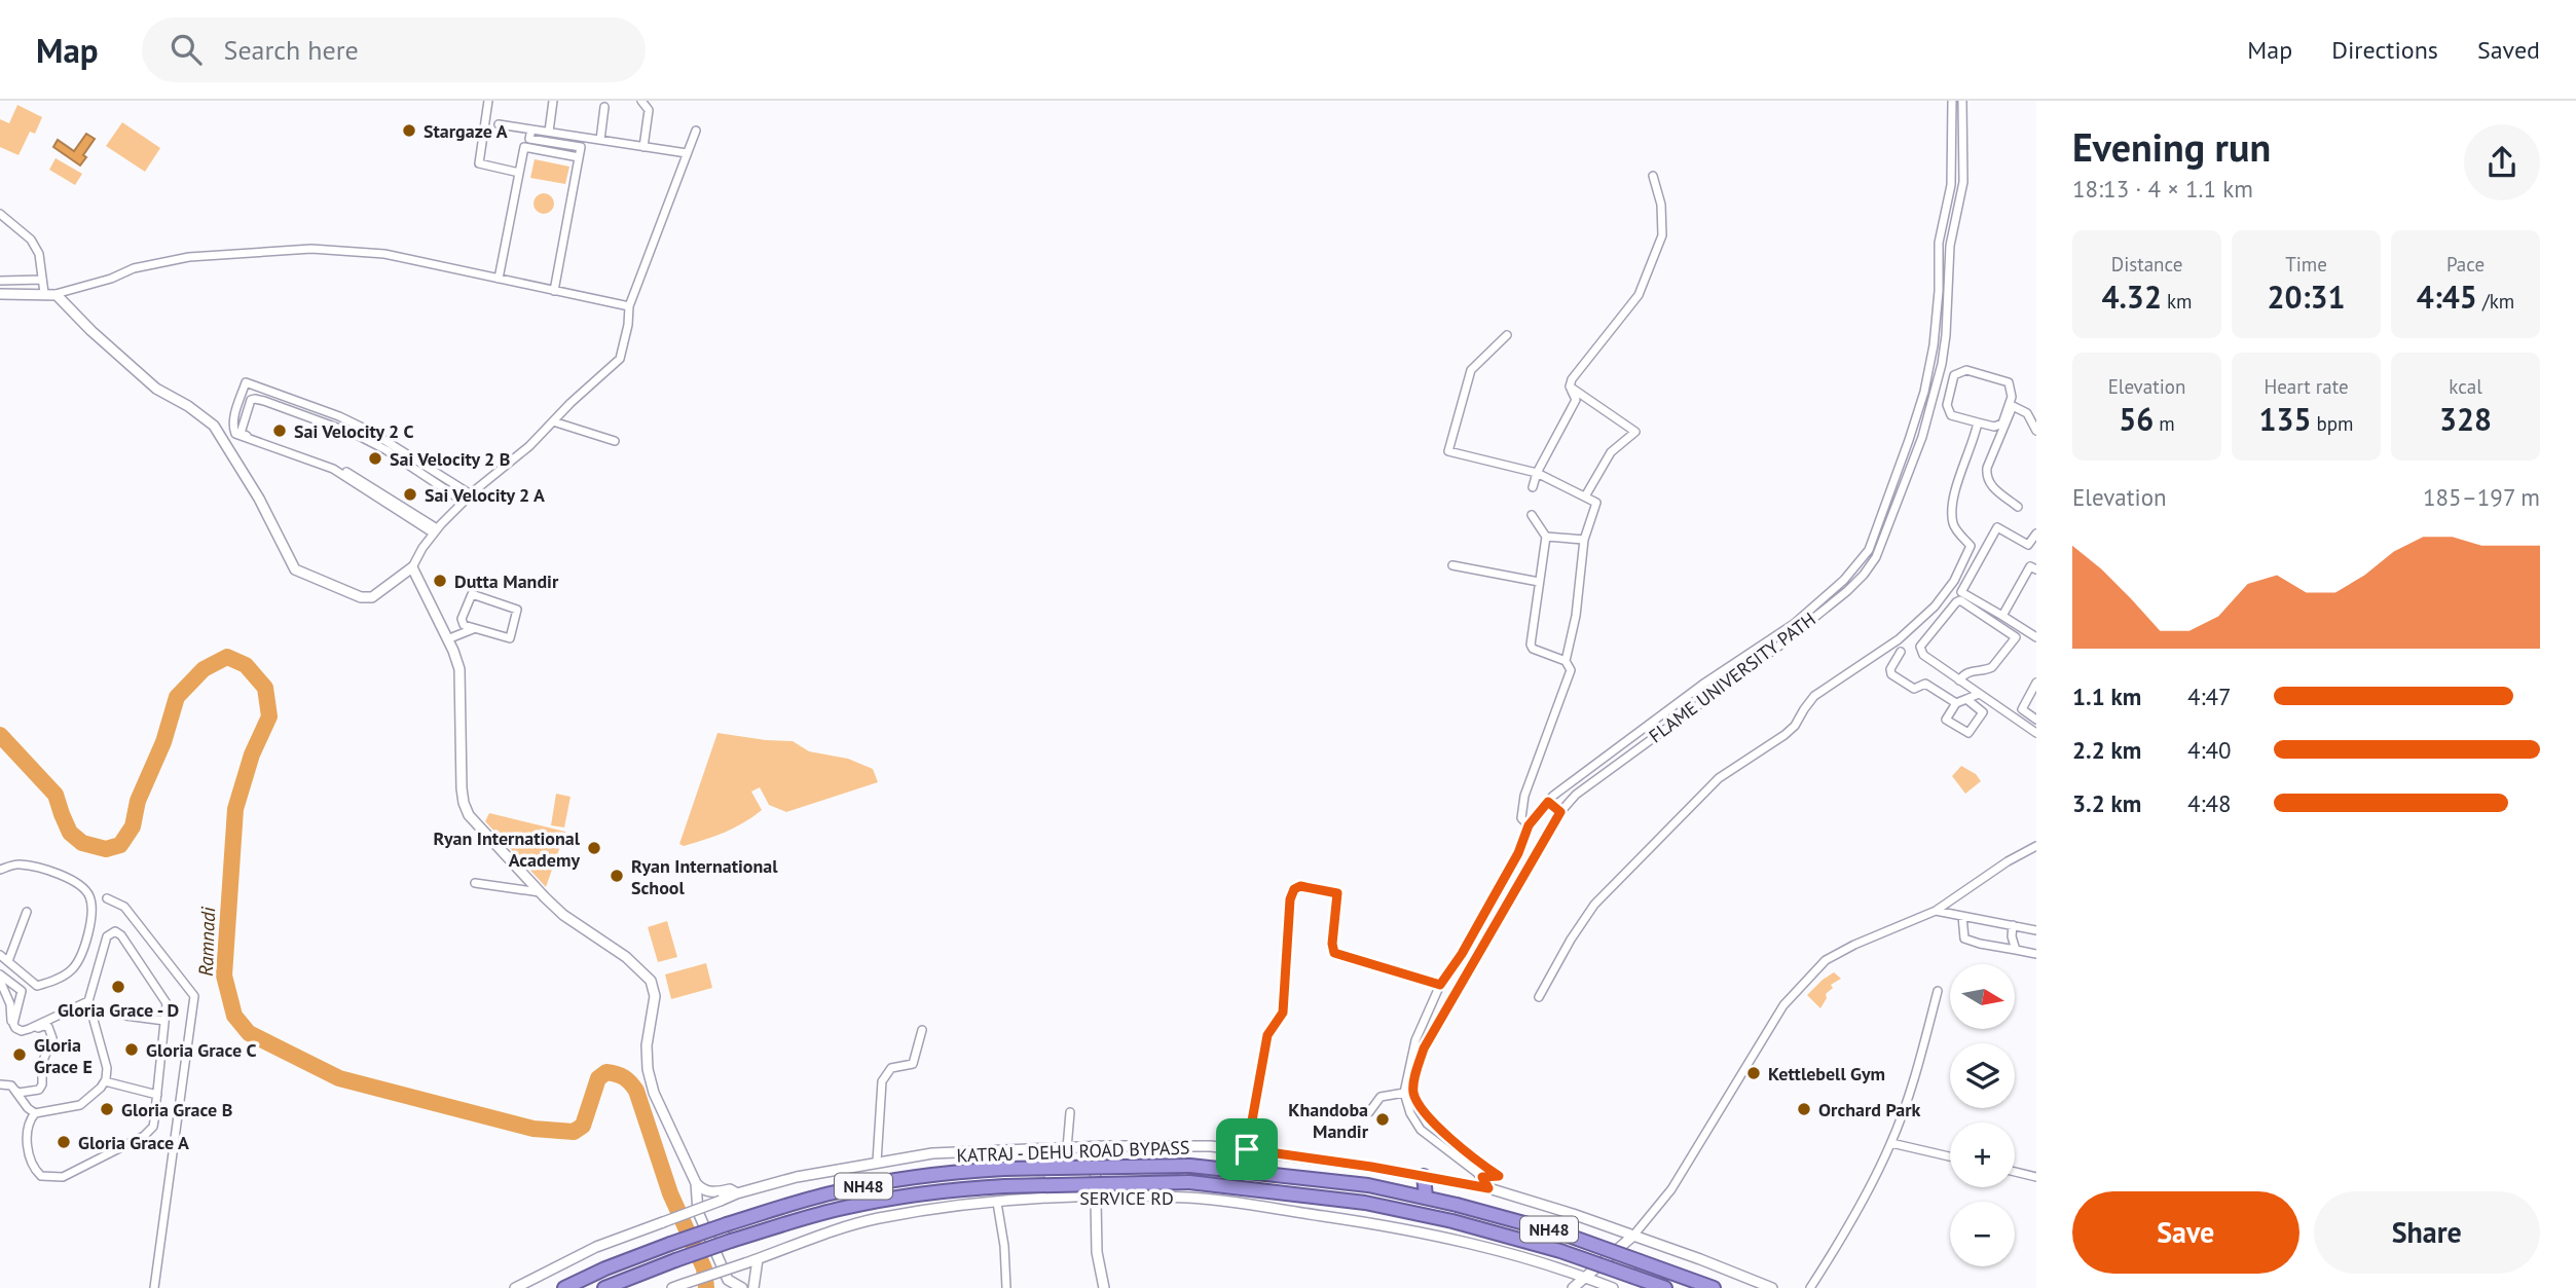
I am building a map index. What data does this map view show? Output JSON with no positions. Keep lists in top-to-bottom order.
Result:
{
  "streets": {
    "highway": ["KATRAJ - DEHU ROAD BYPASS", "NH48"],
    "street": ["FLAME UNIVERSITY PATH", "SERVICE RD"]
  },
  "water": ["Ramnadi"],
  "places": [
    "Stargaze A",
    "Sai Velocity 2 C",
    "Sai Velocity 2 B",
    "Sai Velocity 2 A",
    "Dutta Mandir",
    "Ryan International Academy",
    "Ryan International School",
    "Gloria Grace - D",
    "Gloria Grace C",
    "Gloria Grace E",
    "Kettlebell Gym",
    "Gloria Grace B",
    "Orchard Park",
    "Khandoba Mandir",
    "Gloria Grace A"
  ],
  "north": "right",
  "page": {
    "header": "Map",
    "search": "Search here",
    "nav": ["Map", "Directions", "Saved"],
    "heading": ["Evening run", "18:13 · 4 × 1.1 km"],
    "stats": [
      ["Distance", "4.32 km"],
      ["Time", "20:31"],
      ["Pace", "4:45 /km"],
      ["Elevation", "56 m"],
      ["Heart rate", "135 bpm"],
      ["kcal", "328"]
    ],
    "chart": ["Elevation", "185–197 m"],
    "list": [
      {
        "name": "1.1 km",
        "note": "4:47"
      },
      {
        "name": "2.2 km",
        "note": "4:40"
      },
      {
        "name": "3.2 km",
        "note": "4:48"
      }
    ],
    "map_buttons": ["+", "−"],
    "buttons": ["Save", "Share"]
  }
}
